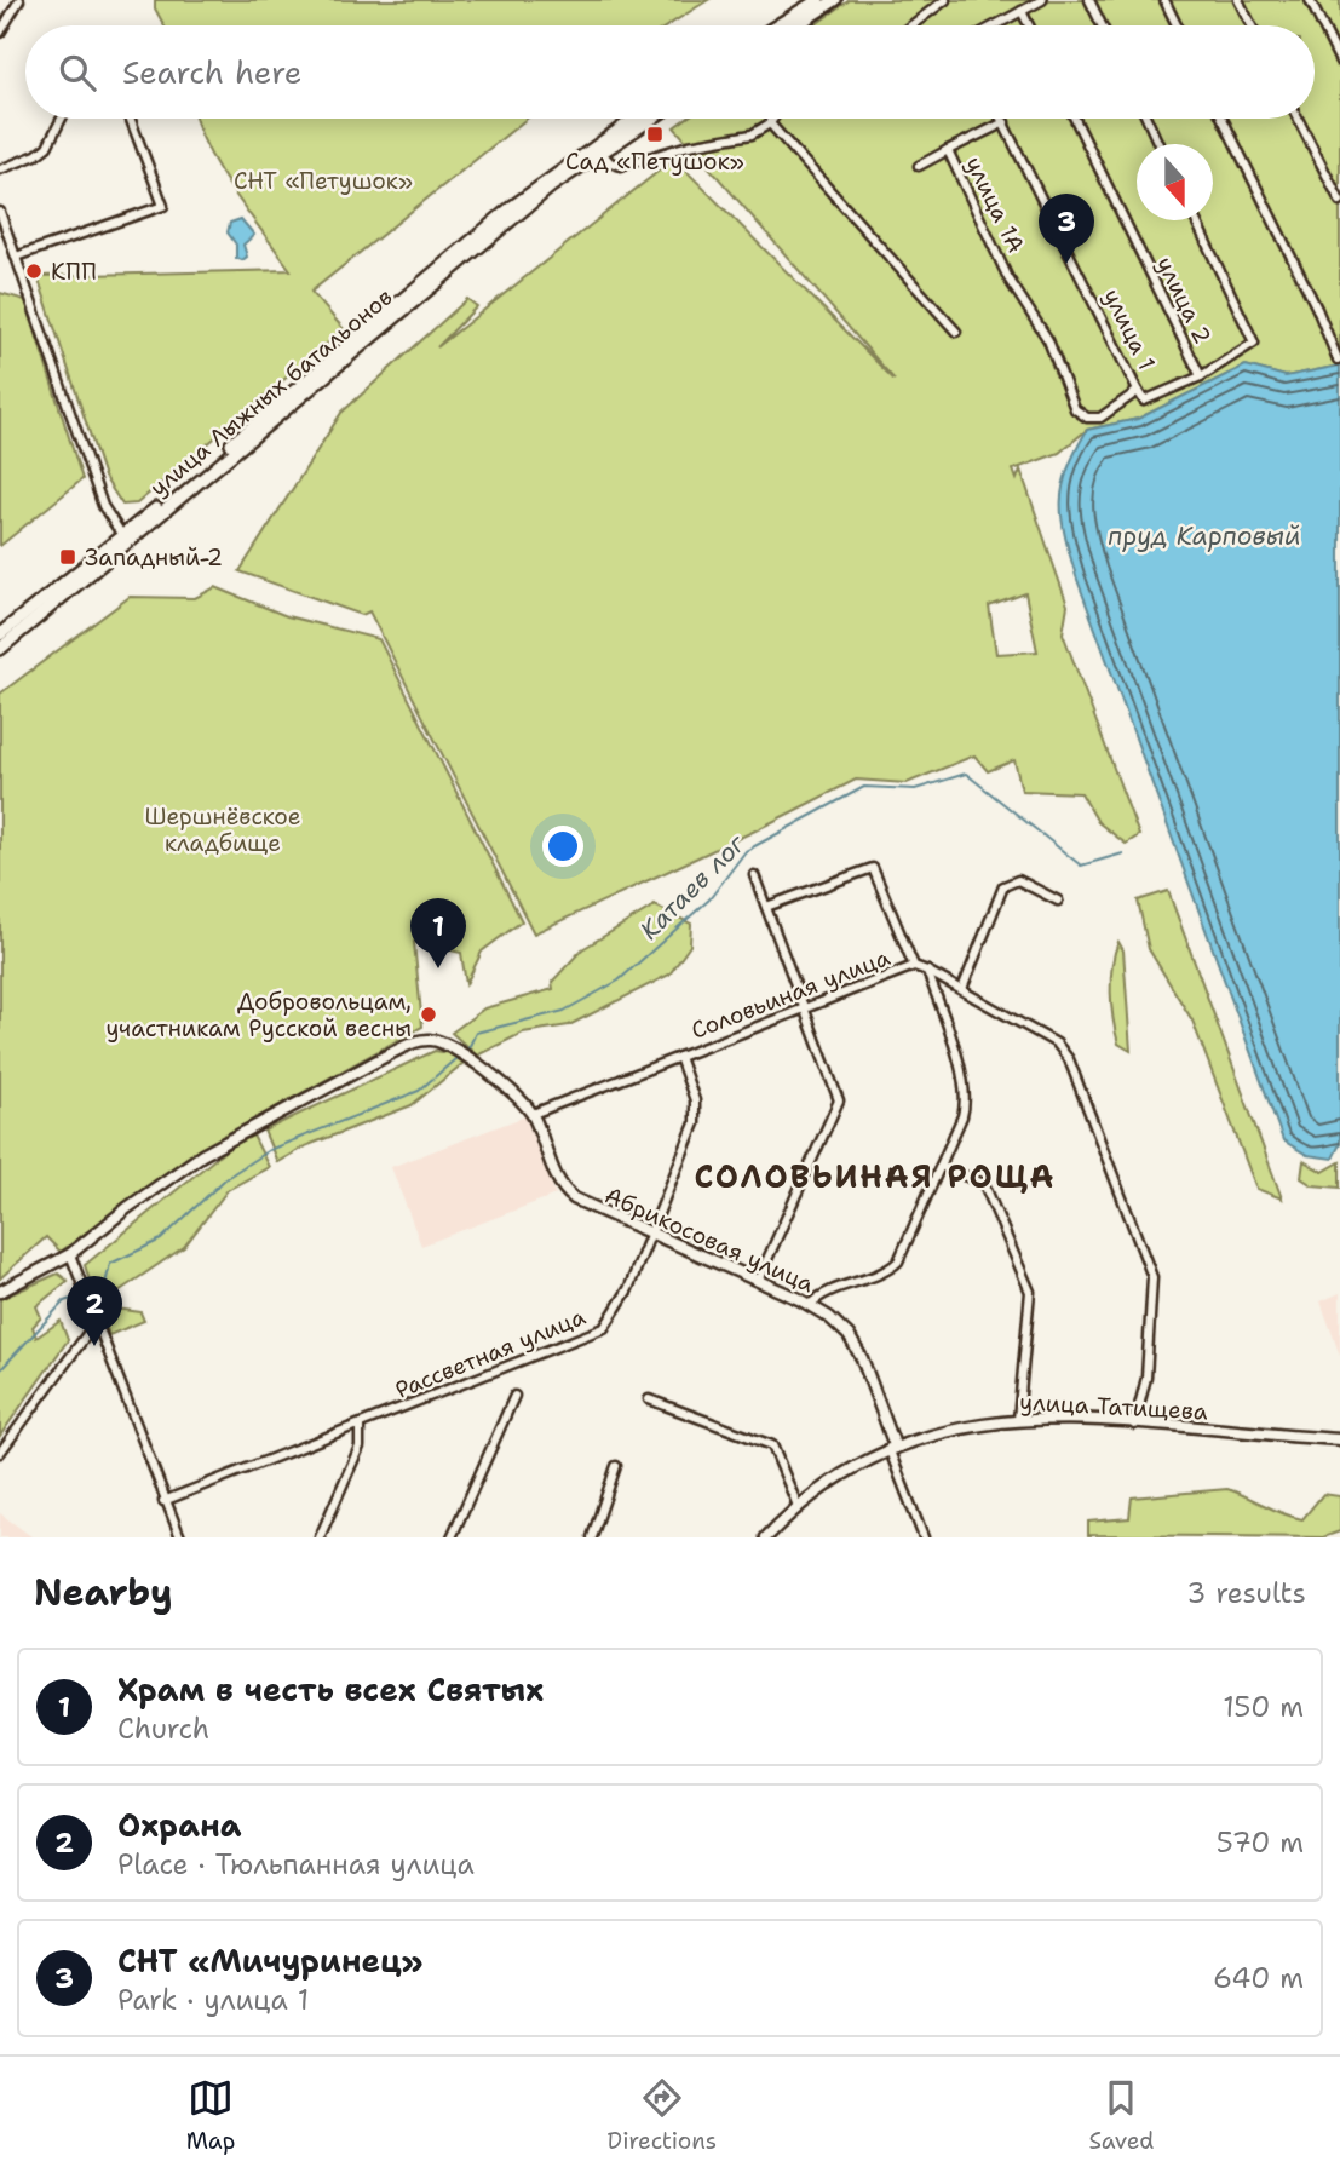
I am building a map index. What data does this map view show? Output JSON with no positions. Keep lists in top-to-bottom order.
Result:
{
  "streets": {
    "main road": ["улица Лыжных батальонов"],
    "street": [
      "улица 1А",
      "улица 2",
      "улица 1",
      "Соловьиная улица",
      "Абрикосовая улица",
      "Рассветная улица",
      "улица Татищева"
    ]
  },
  "crossings": [
    ["улица 1А", "улица 1"],
    ["Соловьиная улица", "Абрикосовая улица"],
    ["Соловьиная улица", "Рассветная улица"],
    ["Соловьиная улица", "улица Татищева"],
    ["Абрикосовая улица", "Рассветная улица"],
    ["Абрикосовая улица", "улица Татищева"]
  ],
  "districts": ["СОЛОВЬИНАЯ РОЩА"],
  "water": ["пруд Карповый", "Катаев лог"],
  "parks": ["СНТ «Петушок»", "Шершнёвское кладбище"],
  "places": {
    "transit": ["Сад «Петушок»", "Западный-2"],
    "other": ["КПП", "Добровольцам, участникам Русской весны"]
  },
  "north": "bottom",
  "page": {
    "search": "Search here",
    "pins": ["3", "1", "2"],
    "heading": ["Nearby", "3 results"],
    "list": [
      {
        "mark": "1",
        "name": "Храм в честь всех Святых",
        "note": "Church",
        "value": "150 m"
      },
      {
        "mark": "2",
        "name": "Охрана",
        "note": "Place · Тюльпанная улица",
        "value": "570 m"
      },
      {
        "mark": "3",
        "name": "СНТ «Мичуринец»",
        "note": "Park · улица 1",
        "value": "640 m"
      }
    ],
    "nav": ["Map", "Directions", "Saved"]
  }
}
